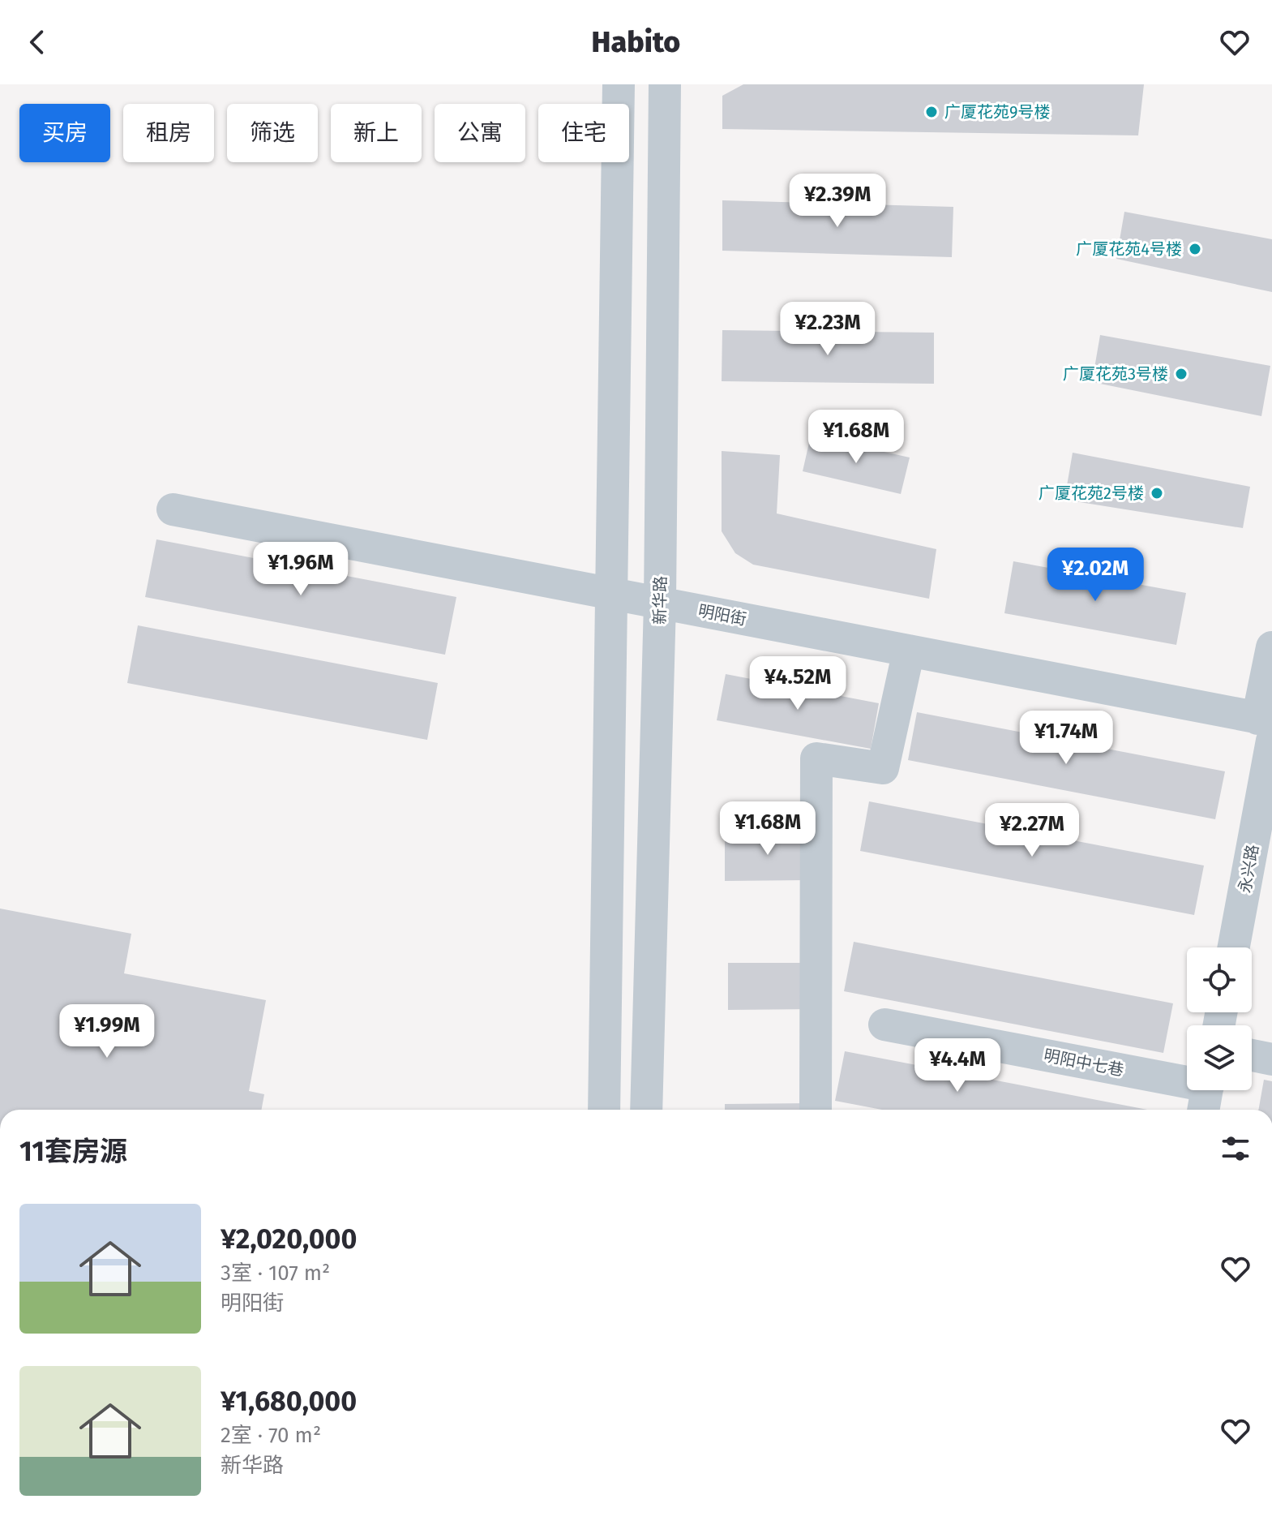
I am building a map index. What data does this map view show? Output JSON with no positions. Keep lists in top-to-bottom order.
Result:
{
  "streets": {
    "street": [
      "新华路",
      "明阳街",
      "永兴路",
      "明阳中七巷"
    ]
  },
  "crossings": [
    ["新华路", "明阳街"],
    ["明阳街", "永兴路"]
  ],
  "places": [
    "广厦花苑9号楼",
    "广厦花苑4号楼",
    "广厦花苑3号楼",
    "广厦花苑2号楼"
  ],
  "page": {
    "header": "Habito",
    "chip": [
      "买房",
      "租房",
      "筛选",
      "新上",
      "公寓",
      "住宅"
    ],
    "price": [
      "¥2.39M",
      "¥2.23M",
      "¥1.68M",
      "¥1.96M",
      "¥2.02M",
      "¥4.52M",
      "¥1.74M",
      "¥1.68M",
      "¥2.27M",
      "¥1.99M",
      "¥4.4M"
    ],
    "heading": "11套房源",
    "list": [
      {
        "name": "¥2,020,000",
        "note": "3室 · 107 m² · 明阳街"
      },
      {
        "name": "¥1,680,000",
        "note": "2室 · 70 m² · 新华路"
      }
    ]
  }
}
